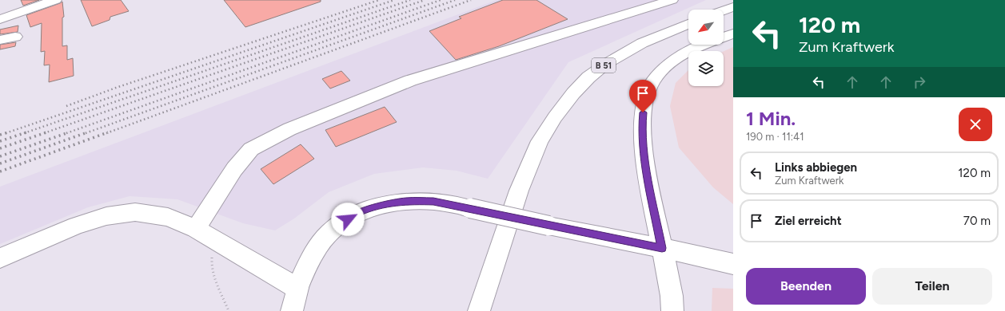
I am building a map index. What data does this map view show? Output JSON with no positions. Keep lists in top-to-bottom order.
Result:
{
  "streets": {
    "main road": ["B 51"]
  },
  "north": "bottom left",
  "page": {
    "turn": ["120 m", "Zum Kraftwerk"],
    "heading": ["1 Min.", "190 m · 11:41"],
    "list": [
      {
        "name": "Links abbiegen",
        "note": "Zum Kraftwerk",
        "value": "120 m"
      },
      {
        "name": "Ziel erreicht",
        "value": "70 m"
      }
    ],
    "buttons": ["Beenden", "Teilen"]
  }
}
